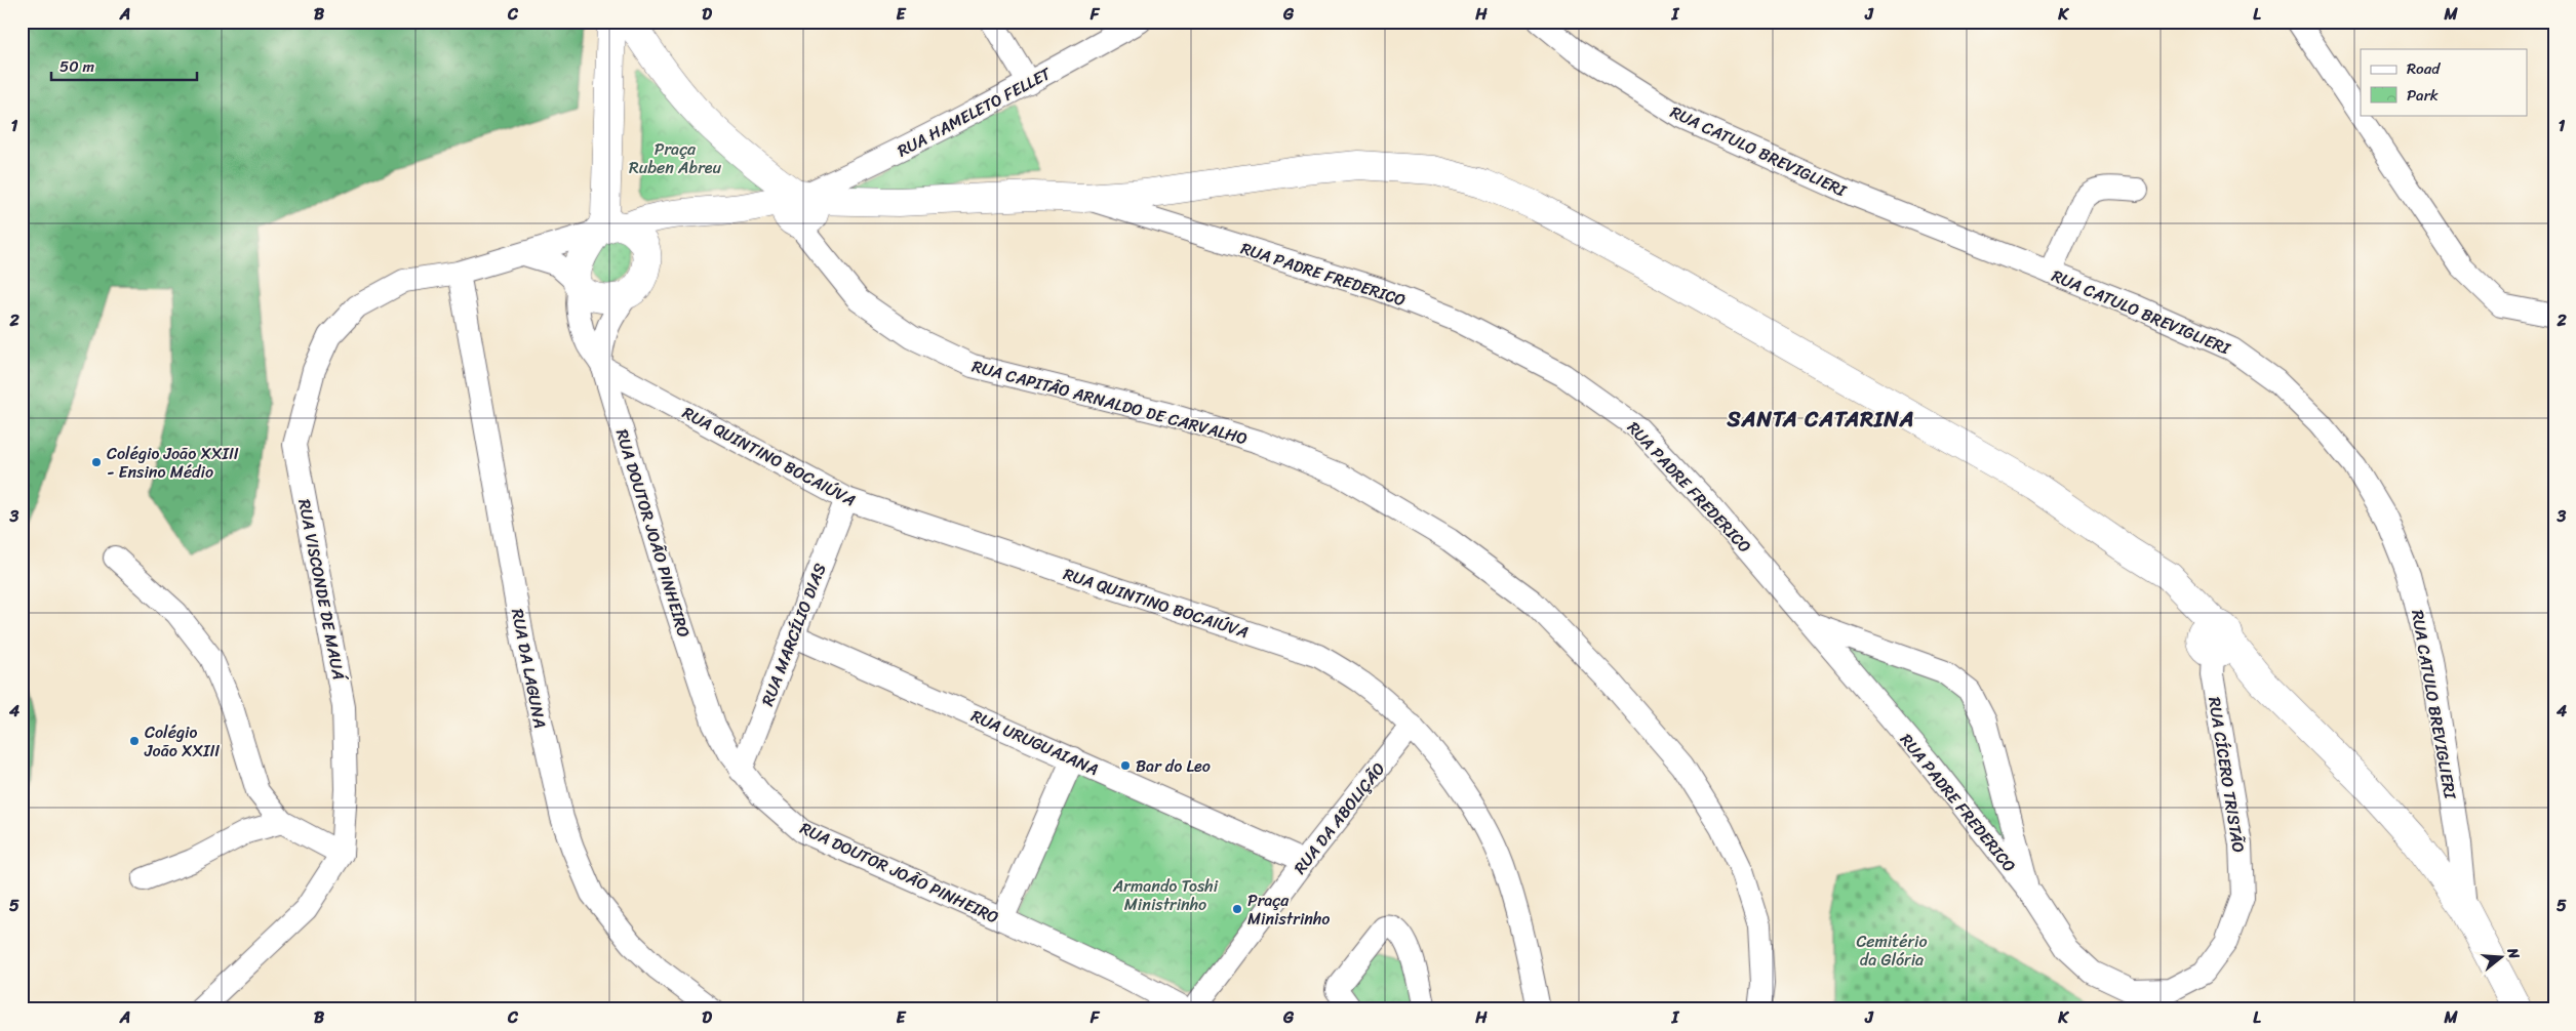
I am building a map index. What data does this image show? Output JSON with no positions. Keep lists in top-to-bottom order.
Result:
{
  "streets": {
    "main road": ["RUA VISCONDE DE MAUÁ"],
    "street": [
      "RUA HAMELETO FELLET",
      "RUA CATULO BREVIGLIERI",
      "RUA PADRE FREDERICO",
      "RUA CAPITÃO ARNALDO DE CARVALHO",
      "RUA QUINTINO BOCAIÚVA",
      "RUA DOUTOR JOÃO PINHEIRO",
      "RUA MARCÍLIO DIAS",
      "RUA DA LAGUNA",
      "RUA URUGUAIANA",
      "RUA CÍCERO TRISTÃO",
      "RUA DA ABOLIÇÃO"
    ]
  },
  "crossings": [
    ["RUA HAMELETO FELLET", "RUA CAPITÃO ARNALDO DE CARVALHO"],
    ["RUA HAMELETO FELLET", "RUA VISCONDE DE MAUÁ"],
    ["RUA PADRE FREDERICO", "RUA CÍCERO TRISTÃO"],
    ["RUA CAPITÃO ARNALDO DE CARVALHO", "RUA VISCONDE DE MAUÁ"],
    ["RUA QUINTINO BOCAIÚVA", "RUA DOUTOR JOÃO PINHEIRO"],
    ["RUA QUINTINO BOCAIÚVA", "RUA MARCÍLIO DIAS"],
    ["RUA QUINTINO BOCAIÚVA", "RUA DA ABOLIÇÃO"],
    ["RUA DOUTOR JOÃO PINHEIRO", "RUA VISCONDE DE MAUÁ"],
    ["RUA DOUTOR JOÃO PINHEIRO", "RUA MARCÍLIO DIAS"],
    ["RUA VISCONDE DE MAUÁ", "RUA DA LAGUNA"],
    ["RUA MARCÍLIO DIAS", "RUA URUGUAIANA"],
    ["RUA URUGUAIANA", "RUA DA ABOLIÇÃO"]
  ],
  "districts": ["SANTA CATARINA"],
  "parks": ["Praça Ruben Abreu", "Armando Toshi Ministrinho", "Cemitério da Glória"],
  "places": [
    "Colégio João XXIII - Ensino Médio",
    "Colégio João XXIII",
    "Bar do Leo",
    "Praça Ministrinho"
  ],
  "legend": ["Road", "Park"],
  "scale_bar": "50 m",
  "north": "right",
  "grid": {
    "columns": [
      "A",
      "B",
      "C",
      "D",
      "E",
      "F",
      "G",
      "H",
      "I",
      "J",
      "K",
      "L",
      "M"
    ],
    "rows": [
      "1",
      "2",
      "3",
      "4",
      "5"
    ]
  }
}
